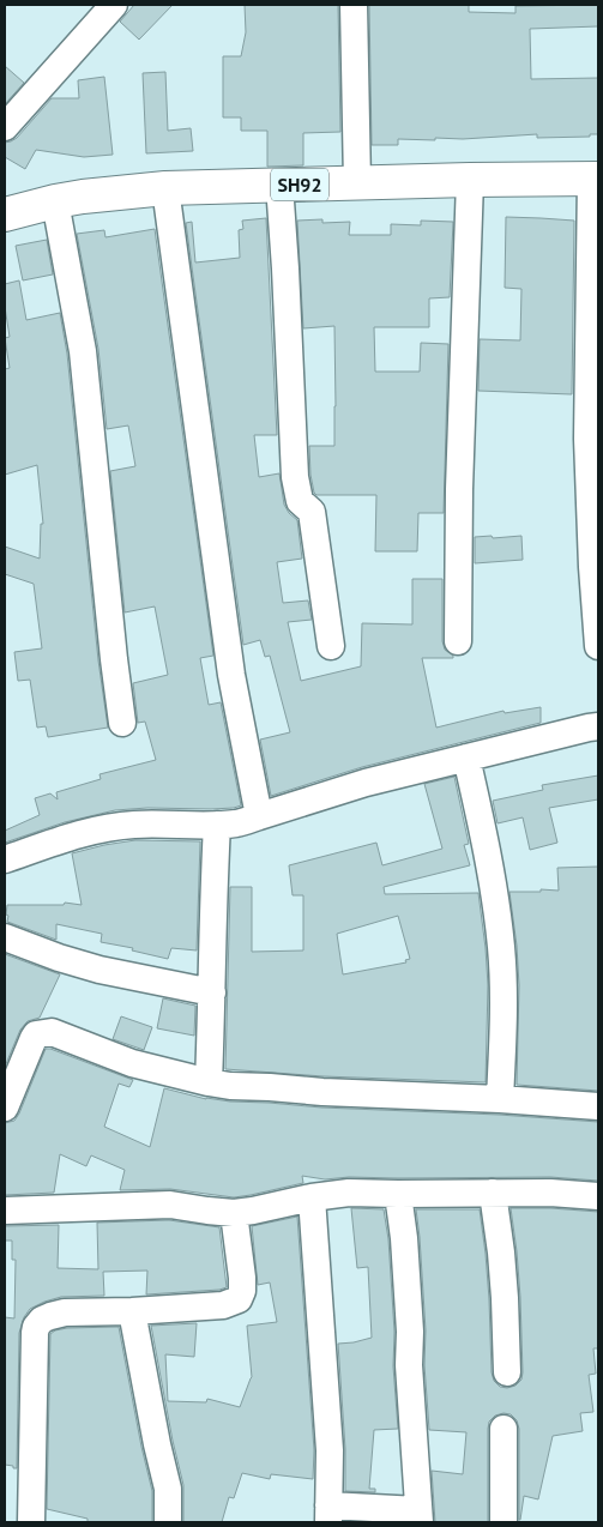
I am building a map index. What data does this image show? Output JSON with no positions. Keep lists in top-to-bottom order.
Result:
{
  "streets": {
    "main road": ["SH92"]
  }
}
